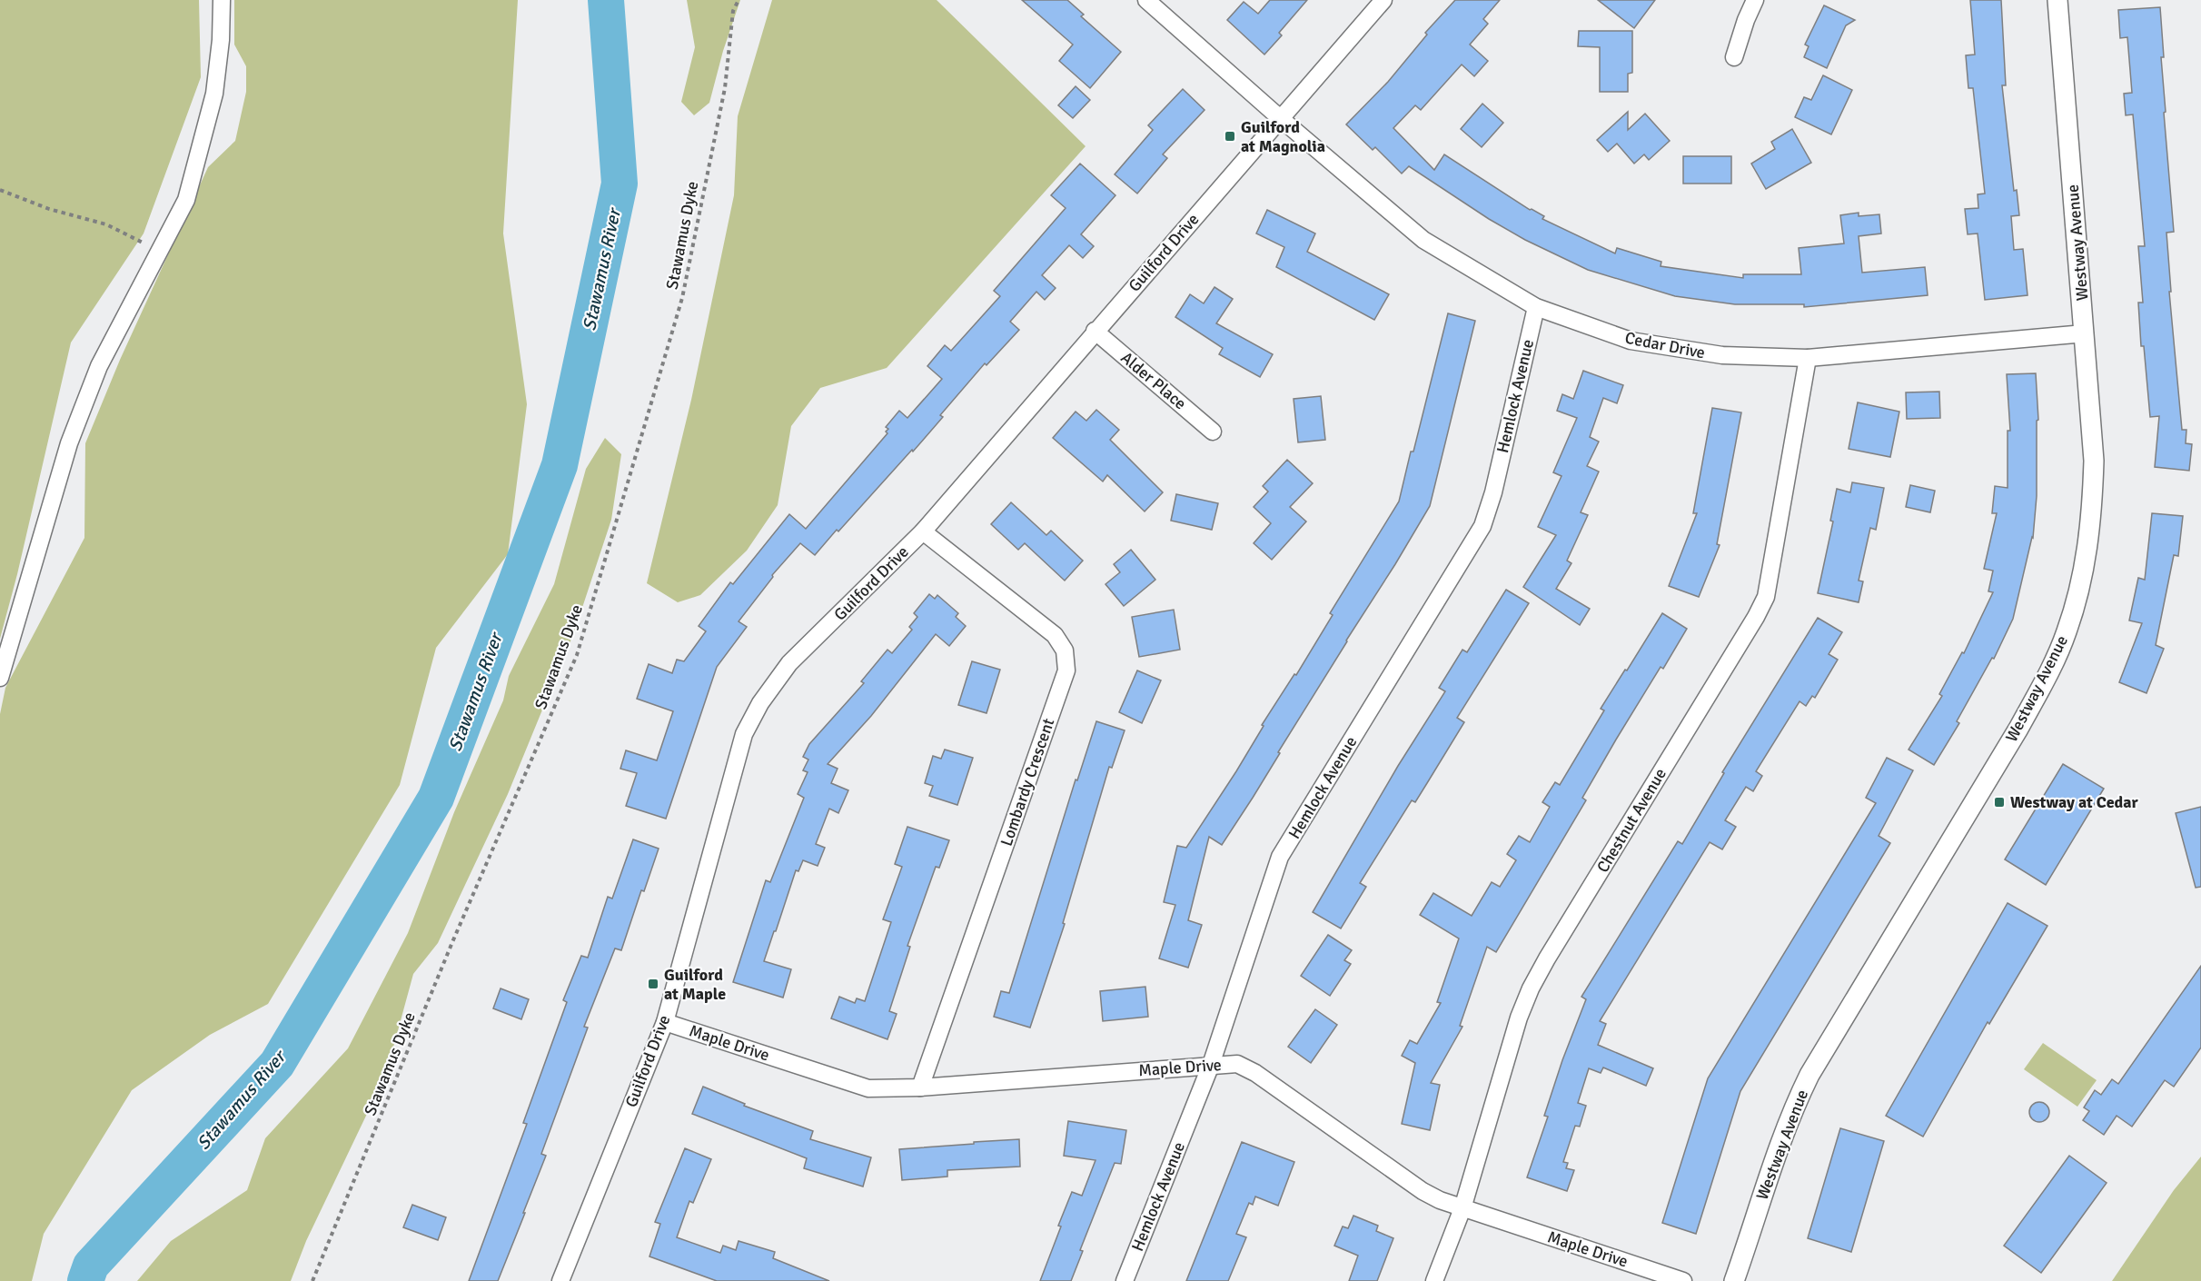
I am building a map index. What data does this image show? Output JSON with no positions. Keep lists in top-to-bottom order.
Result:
{
  "streets": {
    "street": [
      "Westway Avenue",
      "Guilford Drive",
      "Cedar Drive",
      "Alder Place",
      "Hemlock Avenue",
      "Lombardy Crescent",
      "Chestnut Avenue",
      "Maple Drive"
    ],
    "path": ["Stawamus Dyke"]
  },
  "crossings": [
    ["Westway Avenue", "Cedar Drive"],
    ["Guilford Drive", "Cedar Drive"],
    ["Guilford Drive", "Alder Place"],
    ["Guilford Drive", "Lombardy Crescent"],
    ["Guilford Drive", "Maple Drive"],
    ["Cedar Drive", "Hemlock Avenue"],
    ["Cedar Drive", "Chestnut Avenue"],
    ["Hemlock Avenue", "Maple Drive"],
    ["Lombardy Crescent", "Maple Drive"],
    ["Chestnut Avenue", "Maple Drive"]
  ],
  "water": ["Stawamus River"],
  "places": {
    "transit": ["Guilford at Magnolia", "Westway at Cedar", "Guilford at Maple"]
  }
}
